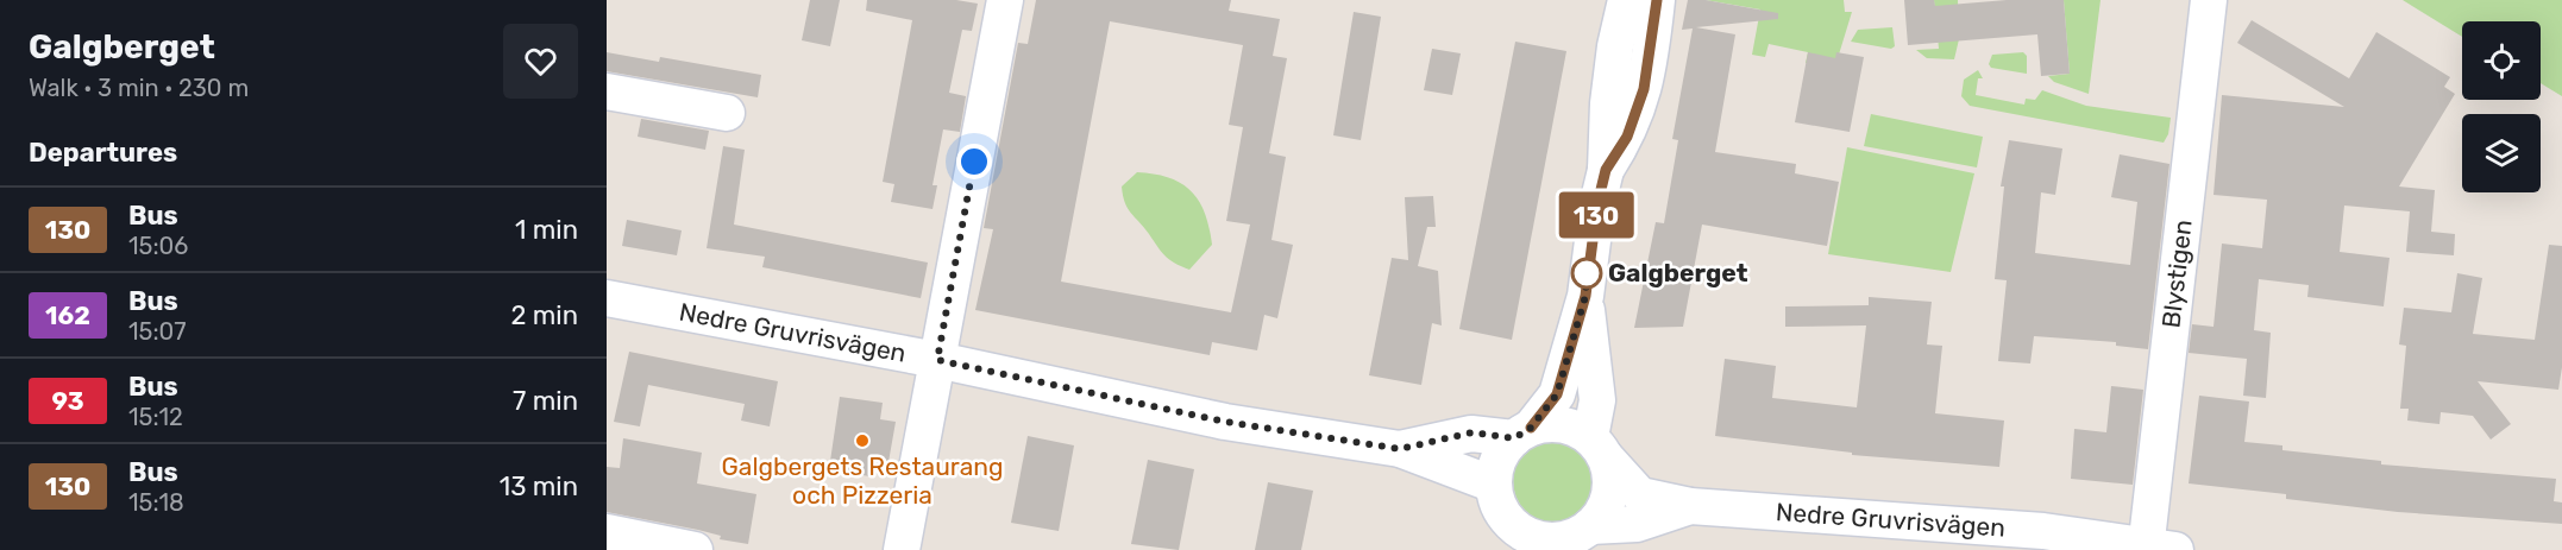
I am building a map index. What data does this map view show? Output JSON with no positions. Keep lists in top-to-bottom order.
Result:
{
  "streets": {
    "street": ["Blystigen", "Nedre Gruvrisvägen"]
  },
  "crossings": [
    ["Blystigen", "Nedre Gruvrisvägen"]
  ],
  "places": ["Galgberget", "Galgbergets Restaurang och Pizzeria"],
  "lines": ["bus line 130"],
  "page": {
    "heading": [
      ["Galgberget", "Walk · 3 min · 230 m"],
      "Departures"
    ],
    "on_map": "130",
    "list": [
      {
        "mark": "130",
        "name": "Bus",
        "note": "15:06",
        "value": "1 min"
      },
      {
        "mark": "162",
        "name": "Bus",
        "note": "15:07",
        "value": "2 min"
      },
      {
        "mark": "93",
        "name": "Bus",
        "note": "15:12",
        "value": "7 min"
      },
      {
        "mark": "130",
        "name": "Bus",
        "note": "15:18",
        "value": "13 min"
      }
    ]
  }
}
